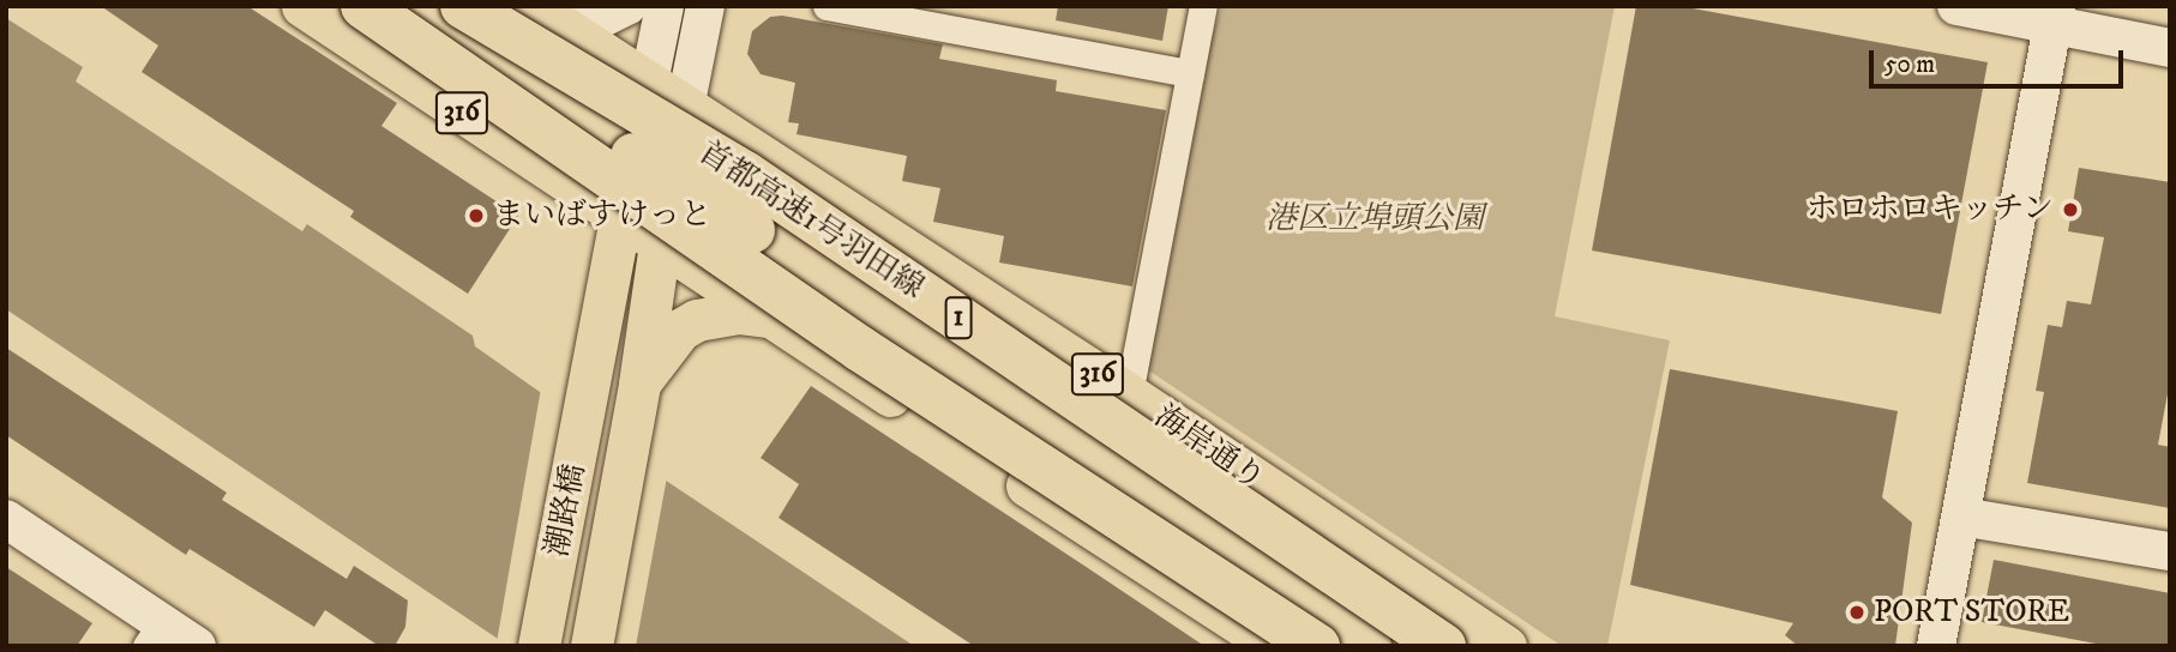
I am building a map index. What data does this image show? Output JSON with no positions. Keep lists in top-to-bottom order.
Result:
{
  "streets": {
    "highway": ["首都高速1号羽田線", "1"],
    "main road": ["316", "海岸通り", "潮路橋"]
  },
  "crossings": [
    ["316", "潮路橋"]
  ],
  "parks": ["港区立埠頭公園"],
  "places": ["ホロホロキッチン", "まいばすけっと", "PORT STORE"],
  "scale_bar": "50 m"
}
